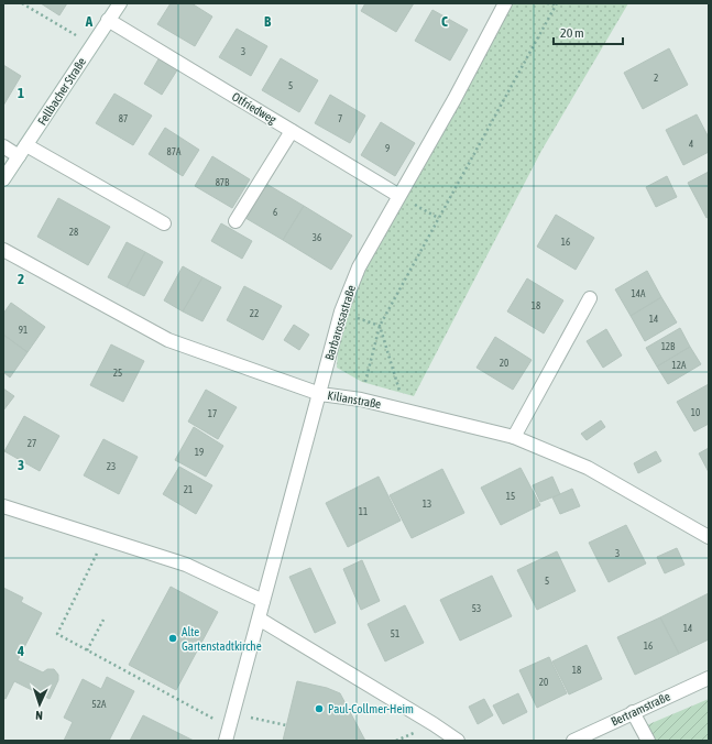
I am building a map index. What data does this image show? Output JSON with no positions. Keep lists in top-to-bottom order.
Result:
{
  "streets": {
    "street": [
      "Fellbacher Straße",
      "Otfriedweg",
      "Barbarossastraße",
      "Kilianstraße",
      "Bertramstraße"
    ]
  },
  "crossings": [
    ["Fellbacher Straße", "Otfriedweg"],
    ["Otfriedweg", "Barbarossastraße"],
    ["Barbarossastraße", "Kilianstraße"]
  ],
  "places": ["Alte Gartenstadtkirche", "Paul-Collmer-Heim"],
  "house_numbers": [
    "3",
    "2",
    "5",
    "87",
    "7",
    "4",
    "9",
    "87A",
    "87B",
    "6",
    "28",
    "36",
    "16",
    "14A",
    "18",
    "22",
    "14",
    "91",
    "12B",
    "20",
    "12A",
    "25",
    "10",
    "17",
    "27",
    "19",
    "23",
    "21",
    "15",
    "13",
    "11",
    "3",
    "5",
    "53",
    "14",
    "51",
    "16",
    "18",
    "20",
    "52A"
  ],
  "scale_bar": "20 m",
  "north": "bottom",
  "grid": {
    "columns": ["A", "B", "C"],
    "rows": [
      "1",
      "2",
      "3",
      "4"
    ]
  }
}
